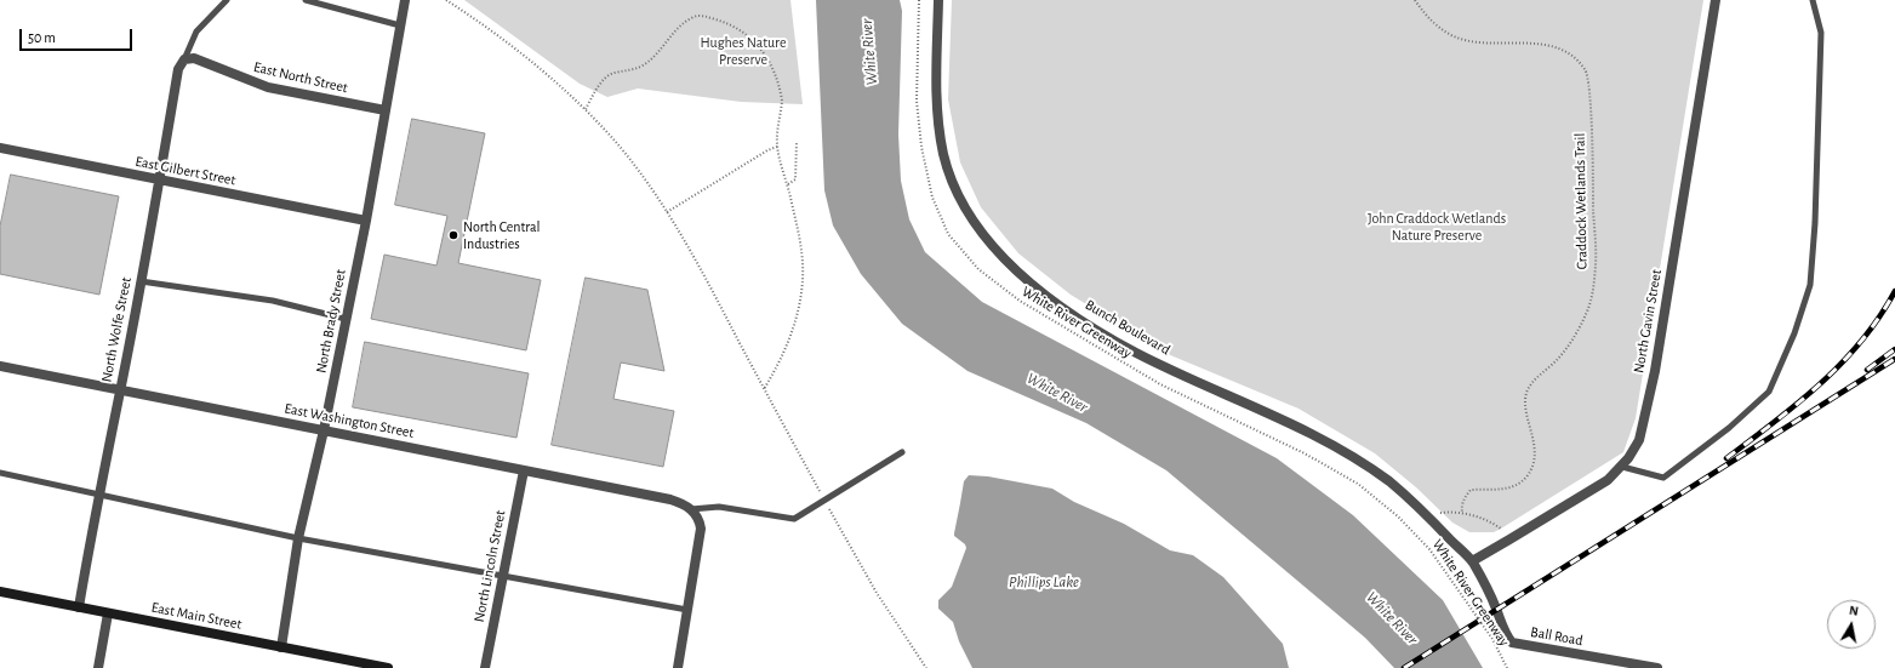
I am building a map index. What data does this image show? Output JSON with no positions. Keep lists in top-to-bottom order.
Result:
{
  "streets": {
    "main road": ["East Main Street"],
    "street": [
      "East North Street",
      "East Gilbert Street",
      "North Brady Street",
      "North Gavin Street",
      "Bunch Boulevard",
      "North Wolfe Street",
      "East Washington Street",
      "North Lincoln Street",
      "Ball Road"
    ],
    "path": ["Craddock Wetlands Trail", "White River Greenway"]
  },
  "crossings": [
    ["East North Street", "North Brady Street"],
    ["East North Street", "North Wolfe Street"],
    ["East Gilbert Street", "North Brady Street"],
    ["East Gilbert Street", "North Wolfe Street"],
    ["Craddock Wetlands Trail", "White River Greenway"],
    ["North Brady Street", "East Washington Street"],
    ["North Brady Street", "East Main Street"],
    ["North Gavin Street", "White River Greenway"],
    ["North Gavin Street", "Bunch Boulevard"],
    ["North Gavin Street", "Ball Road"],
    ["White River Greenway", "Bunch Boulevard"],
    ["Bunch Boulevard", "Ball Road"],
    ["North Wolfe Street", "East Washington Street"],
    ["North Wolfe Street", "East Main Street"],
    ["East Washington Street", "North Lincoln Street"]
  ],
  "water": ["White River", "Phillips Lake"],
  "parks": ["Hughes Nature Preserve", "John Craddock Wetlands Nature Preserve"],
  "places": ["North Central Industries"],
  "scale_bar": "50 m",
  "north": "top"
}
